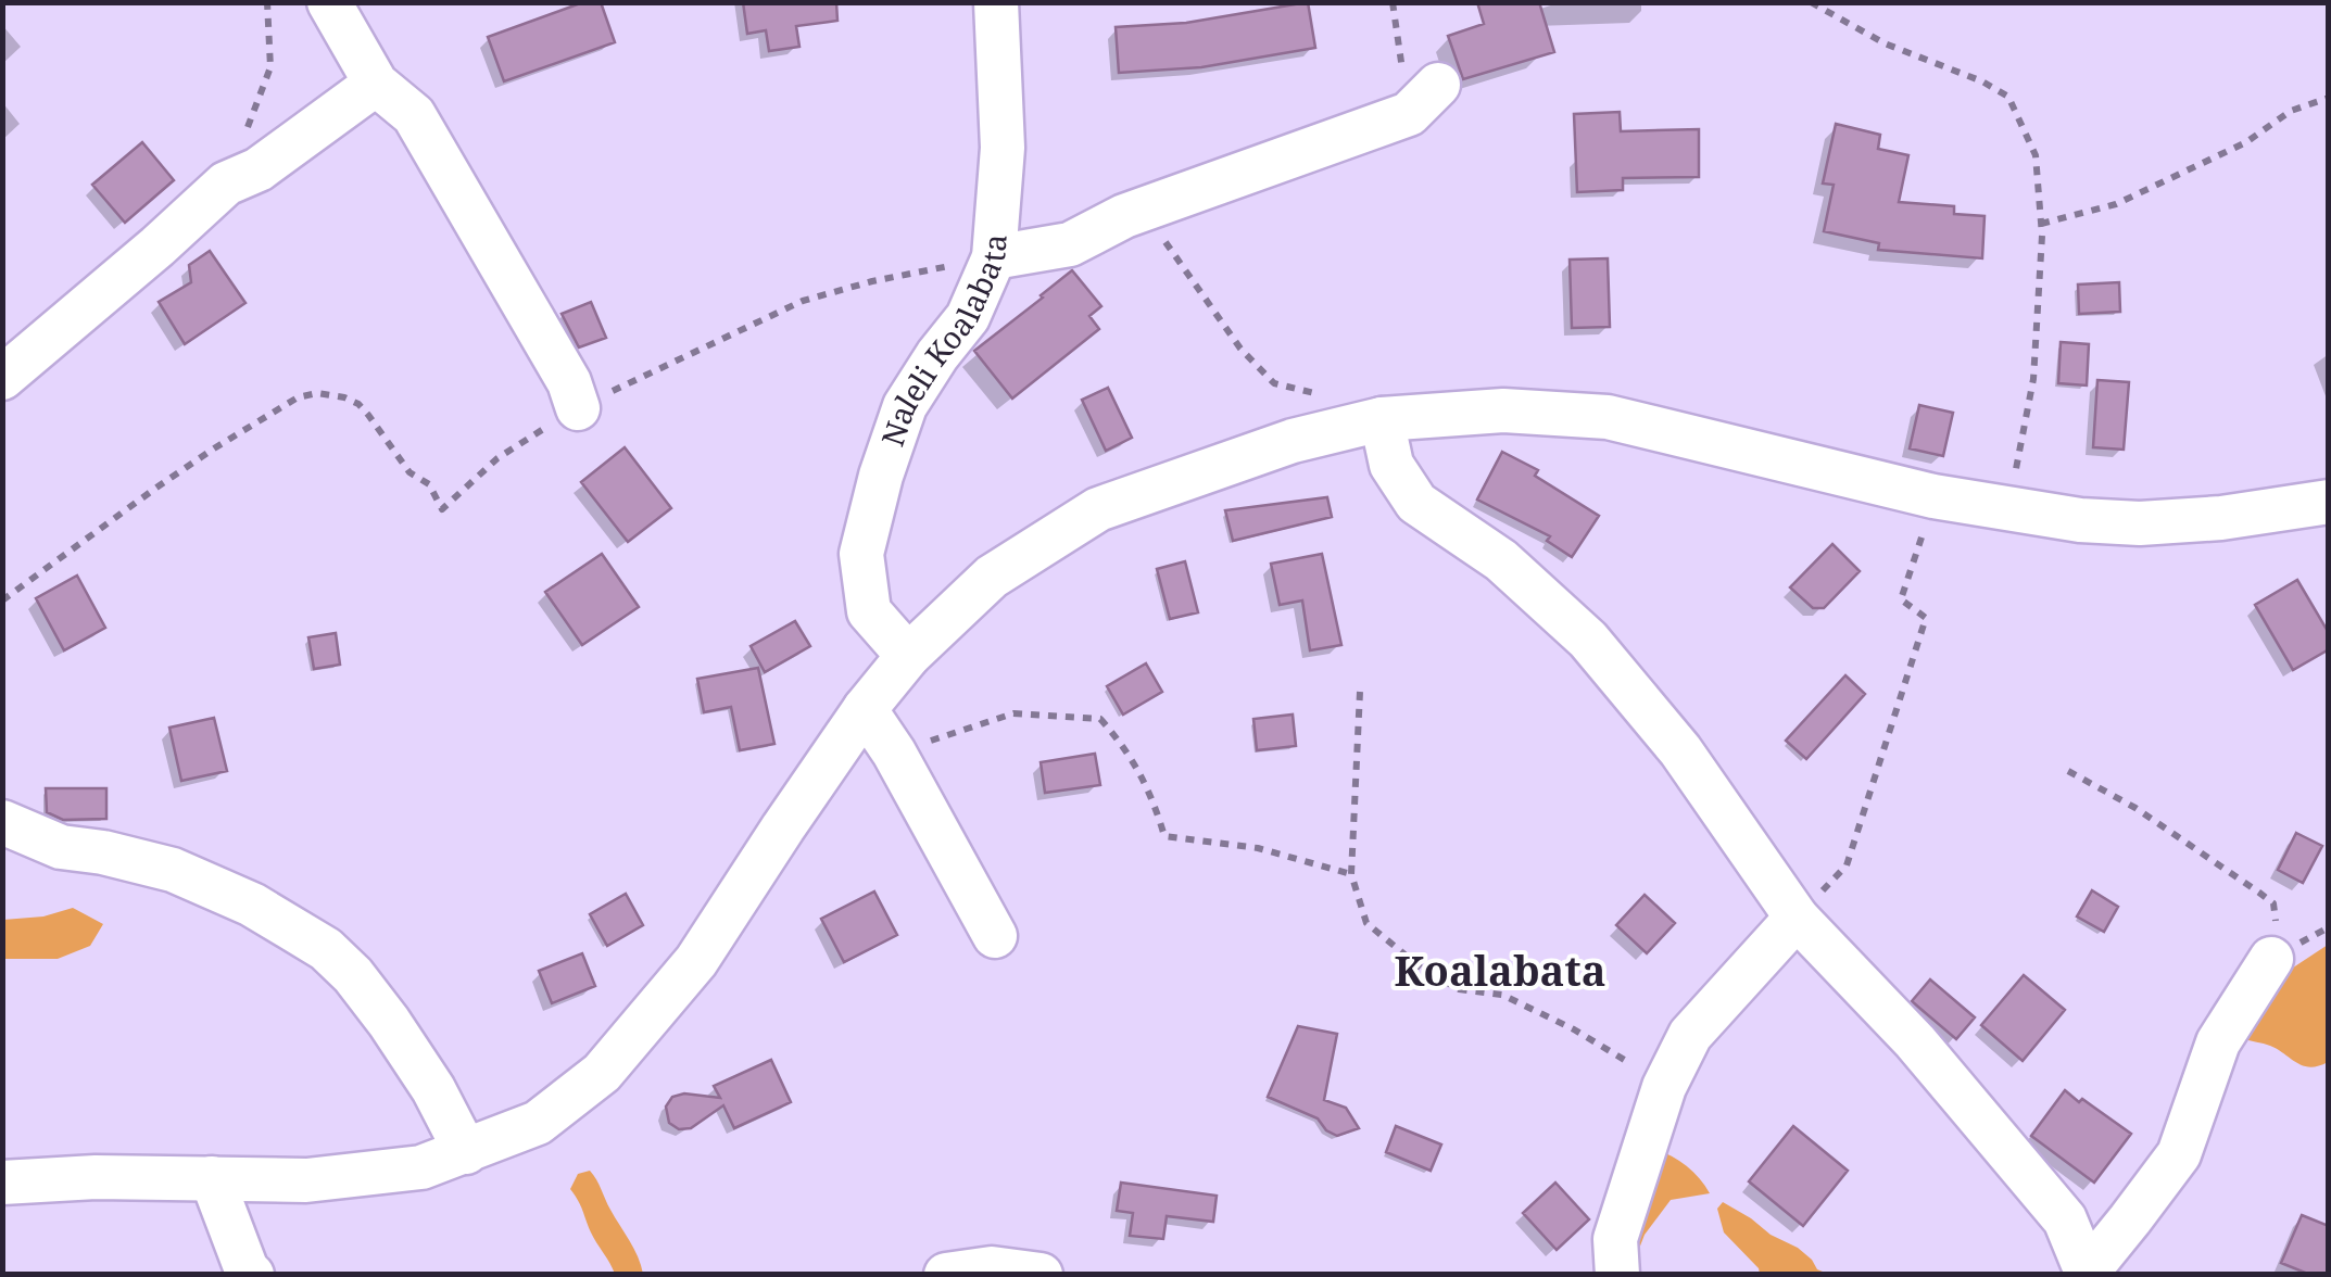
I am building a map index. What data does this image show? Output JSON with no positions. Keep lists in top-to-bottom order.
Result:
{
  "streets": {
    "street": ["Naleli Koalabata"]
  },
  "districts": ["Koalabata"]
}
